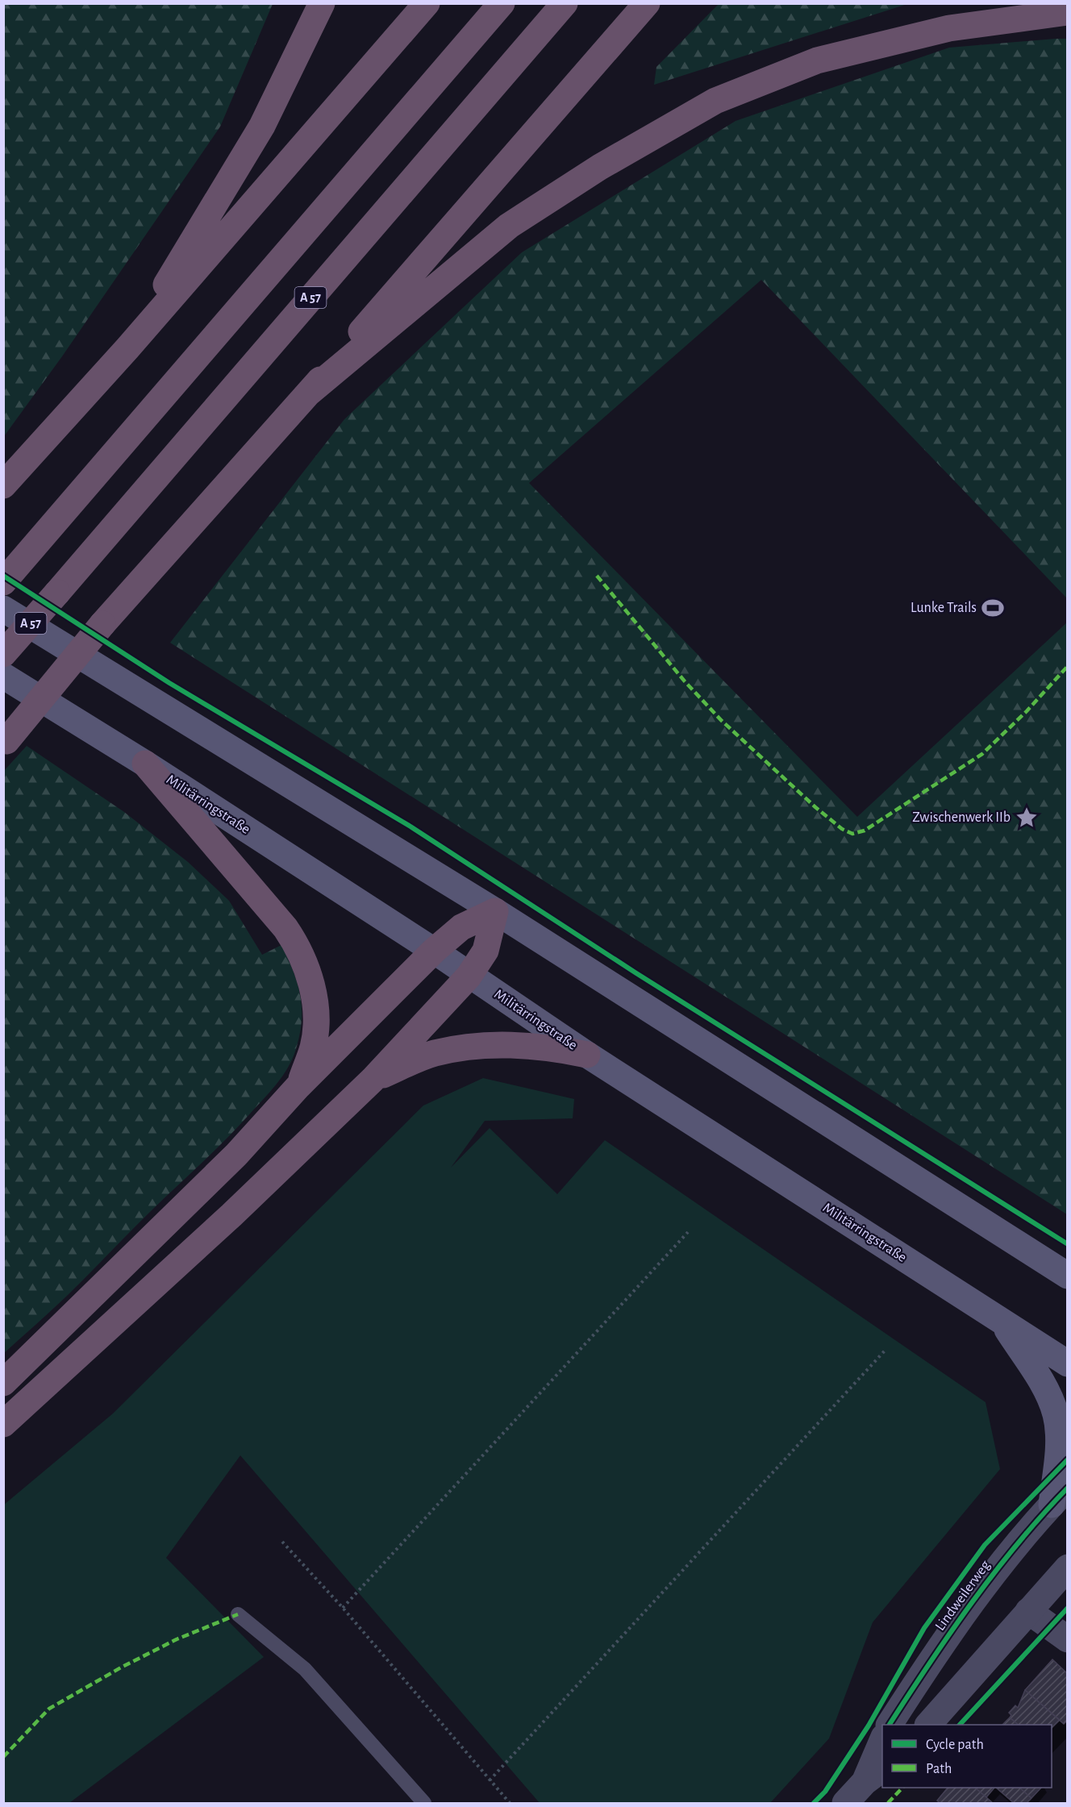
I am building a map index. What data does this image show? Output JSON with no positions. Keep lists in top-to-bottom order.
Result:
{
  "streets": {
    "highway": ["A 57"],
    "main road": ["Militärringstraße"],
    "street": ["Lindweilerweg"]
  },
  "places": {
    "sports": ["Lunke Trails"],
    "place": ["Zwischenwerk IIb"]
  },
  "legend": ["Cycle path", "Path"]
}
